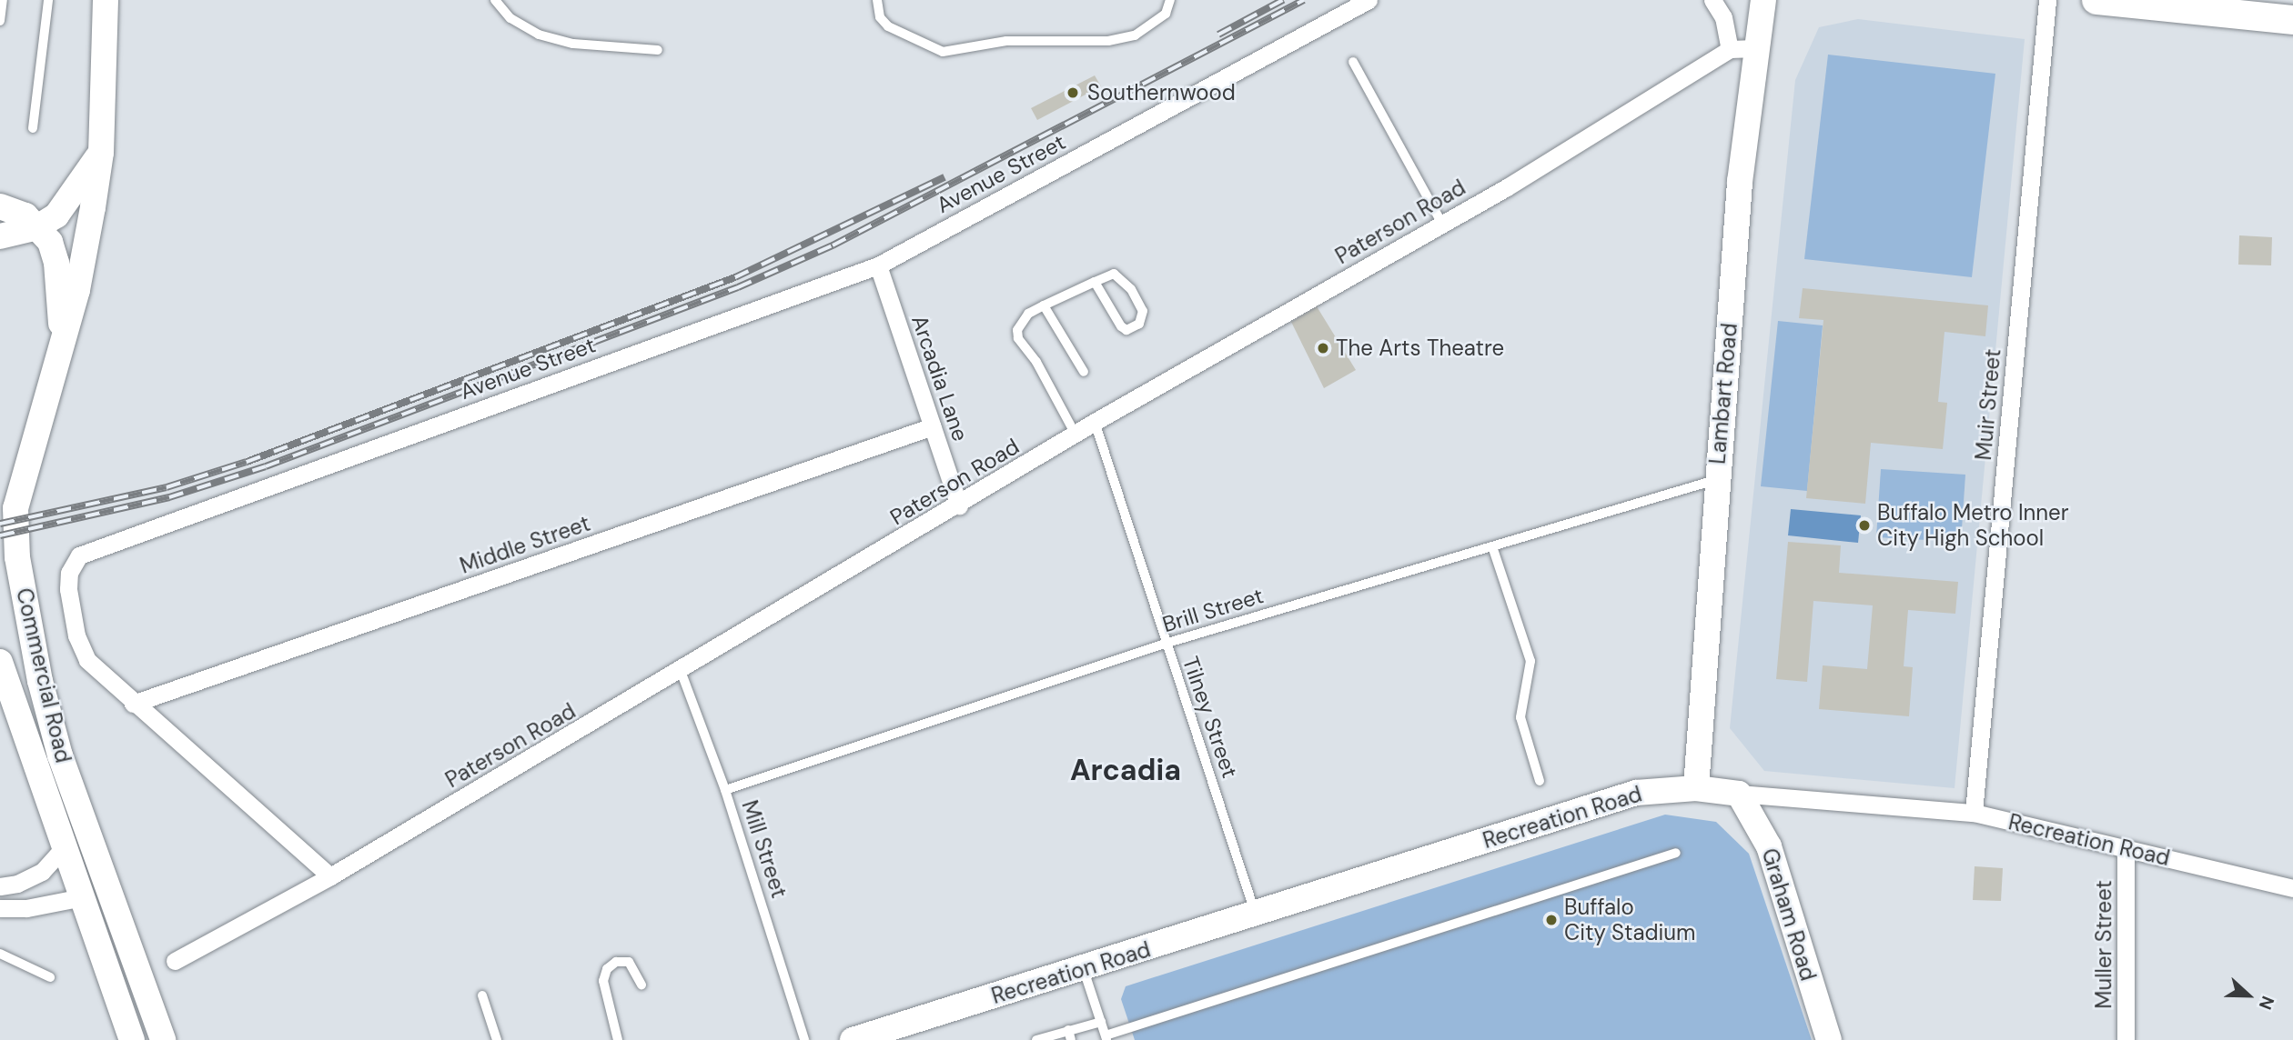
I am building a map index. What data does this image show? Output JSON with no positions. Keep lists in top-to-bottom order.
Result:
{
  "streets": {
    "street": [
      "Avenue Street",
      "Paterson Road",
      "Arcadia Lane",
      "Lambart Road",
      "Muir Street",
      "Middle Street",
      "Commercial Road",
      "Recreation Road",
      "Graham Road",
      "Muller Street"
    ],
    "lane": ["Brill Street", "Tilney Street", "Mill Street"]
  },
  "crossings": [
    ["Avenue Street", "Paterson Road"],
    ["Avenue Street", "Arcadia Lane"],
    ["Avenue Street", "Middle Street"],
    ["Paterson Road", "Arcadia Lane"],
    ["Paterson Road", "Tilney Street"],
    ["Paterson Road", "Mill Street"],
    ["Arcadia Lane", "Middle Street"],
    ["Lambart Road", "Brill Street"],
    ["Lambart Road", "Recreation Road"],
    ["Muir Street", "Recreation Road"],
    ["Brill Street", "Tilney Street"],
    ["Brill Street", "Mill Street"],
    ["Tilney Street", "Recreation Road"],
    ["Recreation Road", "Graham Road"],
    ["Recreation Road", "Muller Street"]
  ],
  "districts": ["Arcadia"],
  "places": [
    "Southernwood",
    "The Arts Theatre",
    "Buffalo Metro Inner City High School",
    "Buffalo City Stadium"
  ],
  "north": "right"
}
